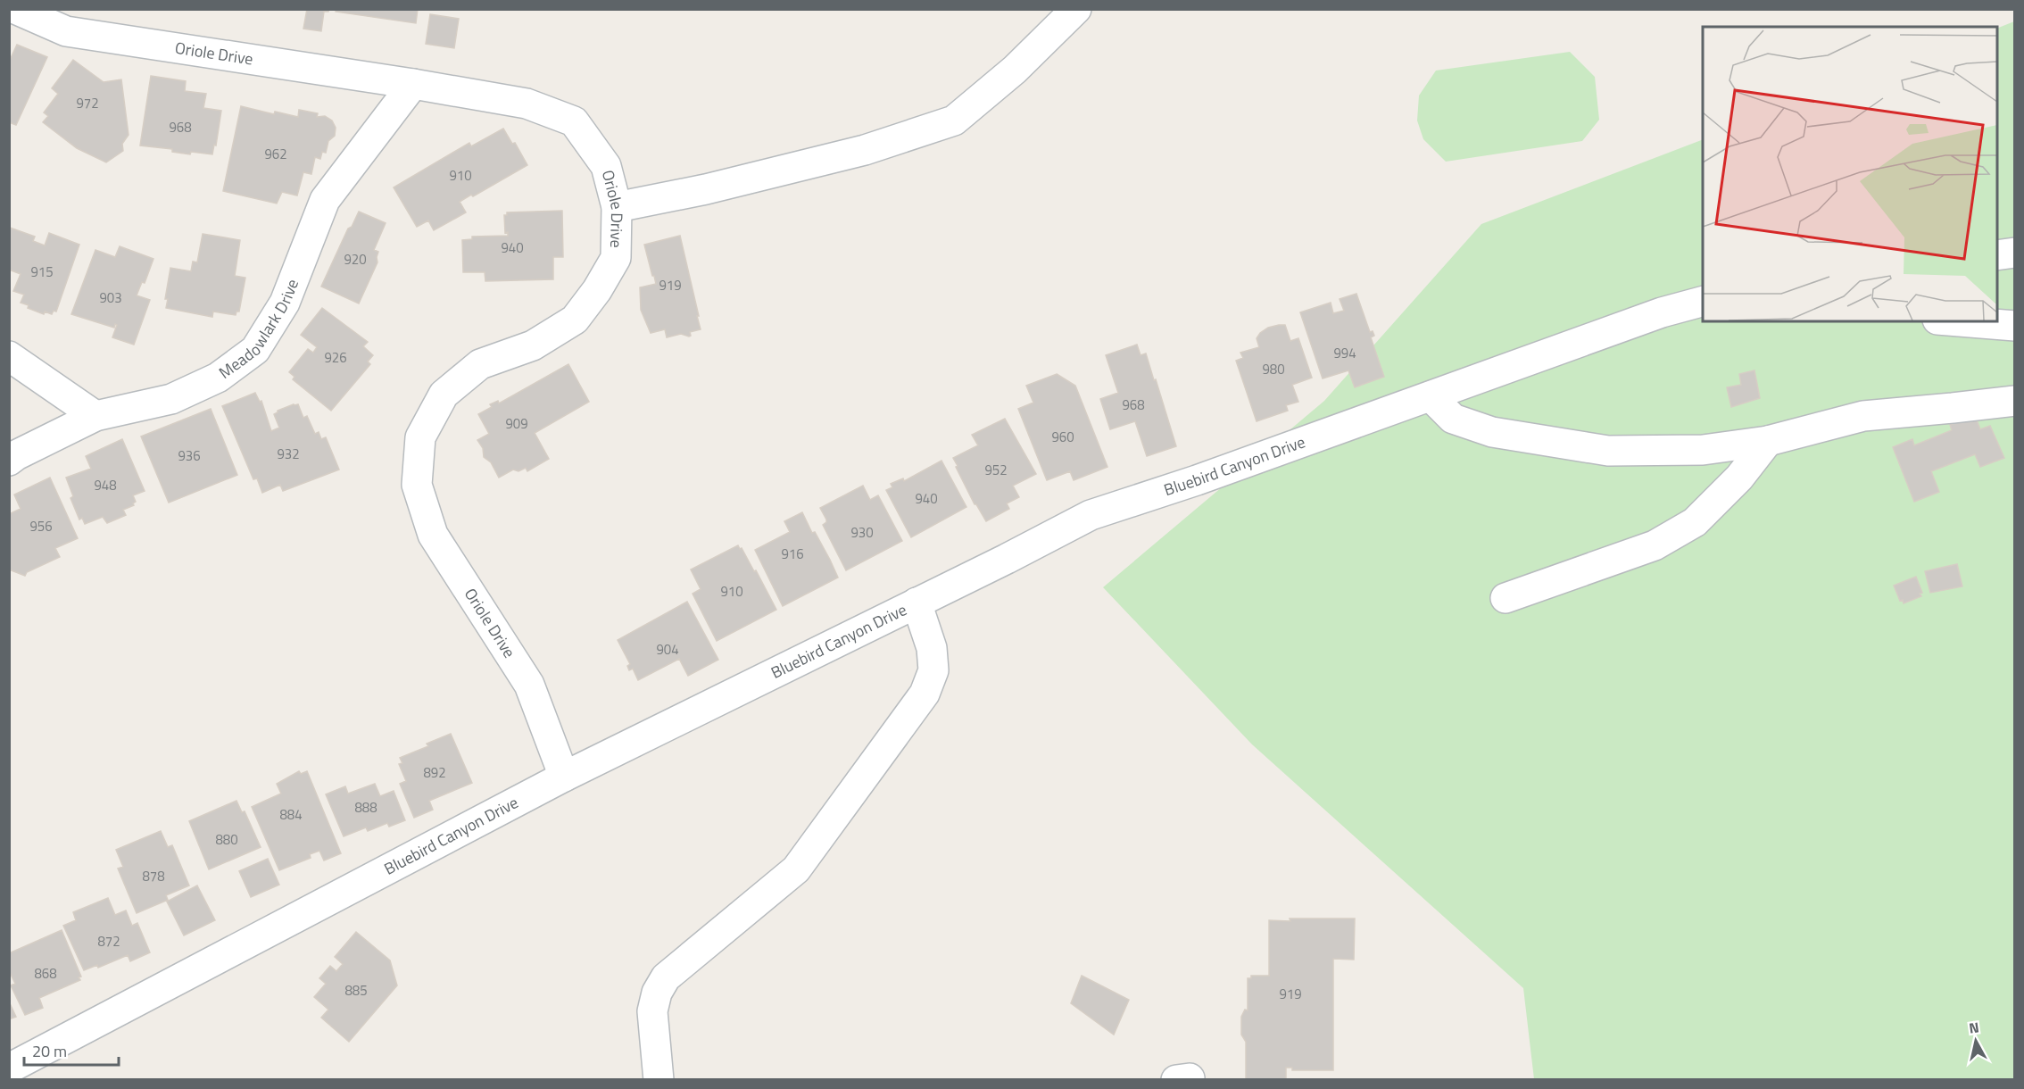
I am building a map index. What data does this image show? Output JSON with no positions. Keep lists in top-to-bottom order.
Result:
{
  "streets": {
    "street": ["Oriole Drive", "Meadowlark Drive", "Bluebird Canyon Drive"]
  },
  "crossings": [
    ["Oriole Drive", "Meadowlark Drive"],
    ["Oriole Drive", "Bluebird Canyon Drive"]
  ],
  "house_numbers": [
    "972",
    "968",
    "962",
    "910",
    "940",
    "920",
    "915",
    "919",
    "903",
    "994",
    "926",
    "980",
    "968",
    "909",
    "960",
    "932",
    "936",
    "952",
    "948",
    "940",
    "956",
    "930",
    "916",
    "910",
    "904",
    "892",
    "888",
    "884",
    "880",
    "878",
    "872",
    "868",
    "885",
    "919"
  ],
  "scale_bar": "20 m",
  "north": "top"
}
